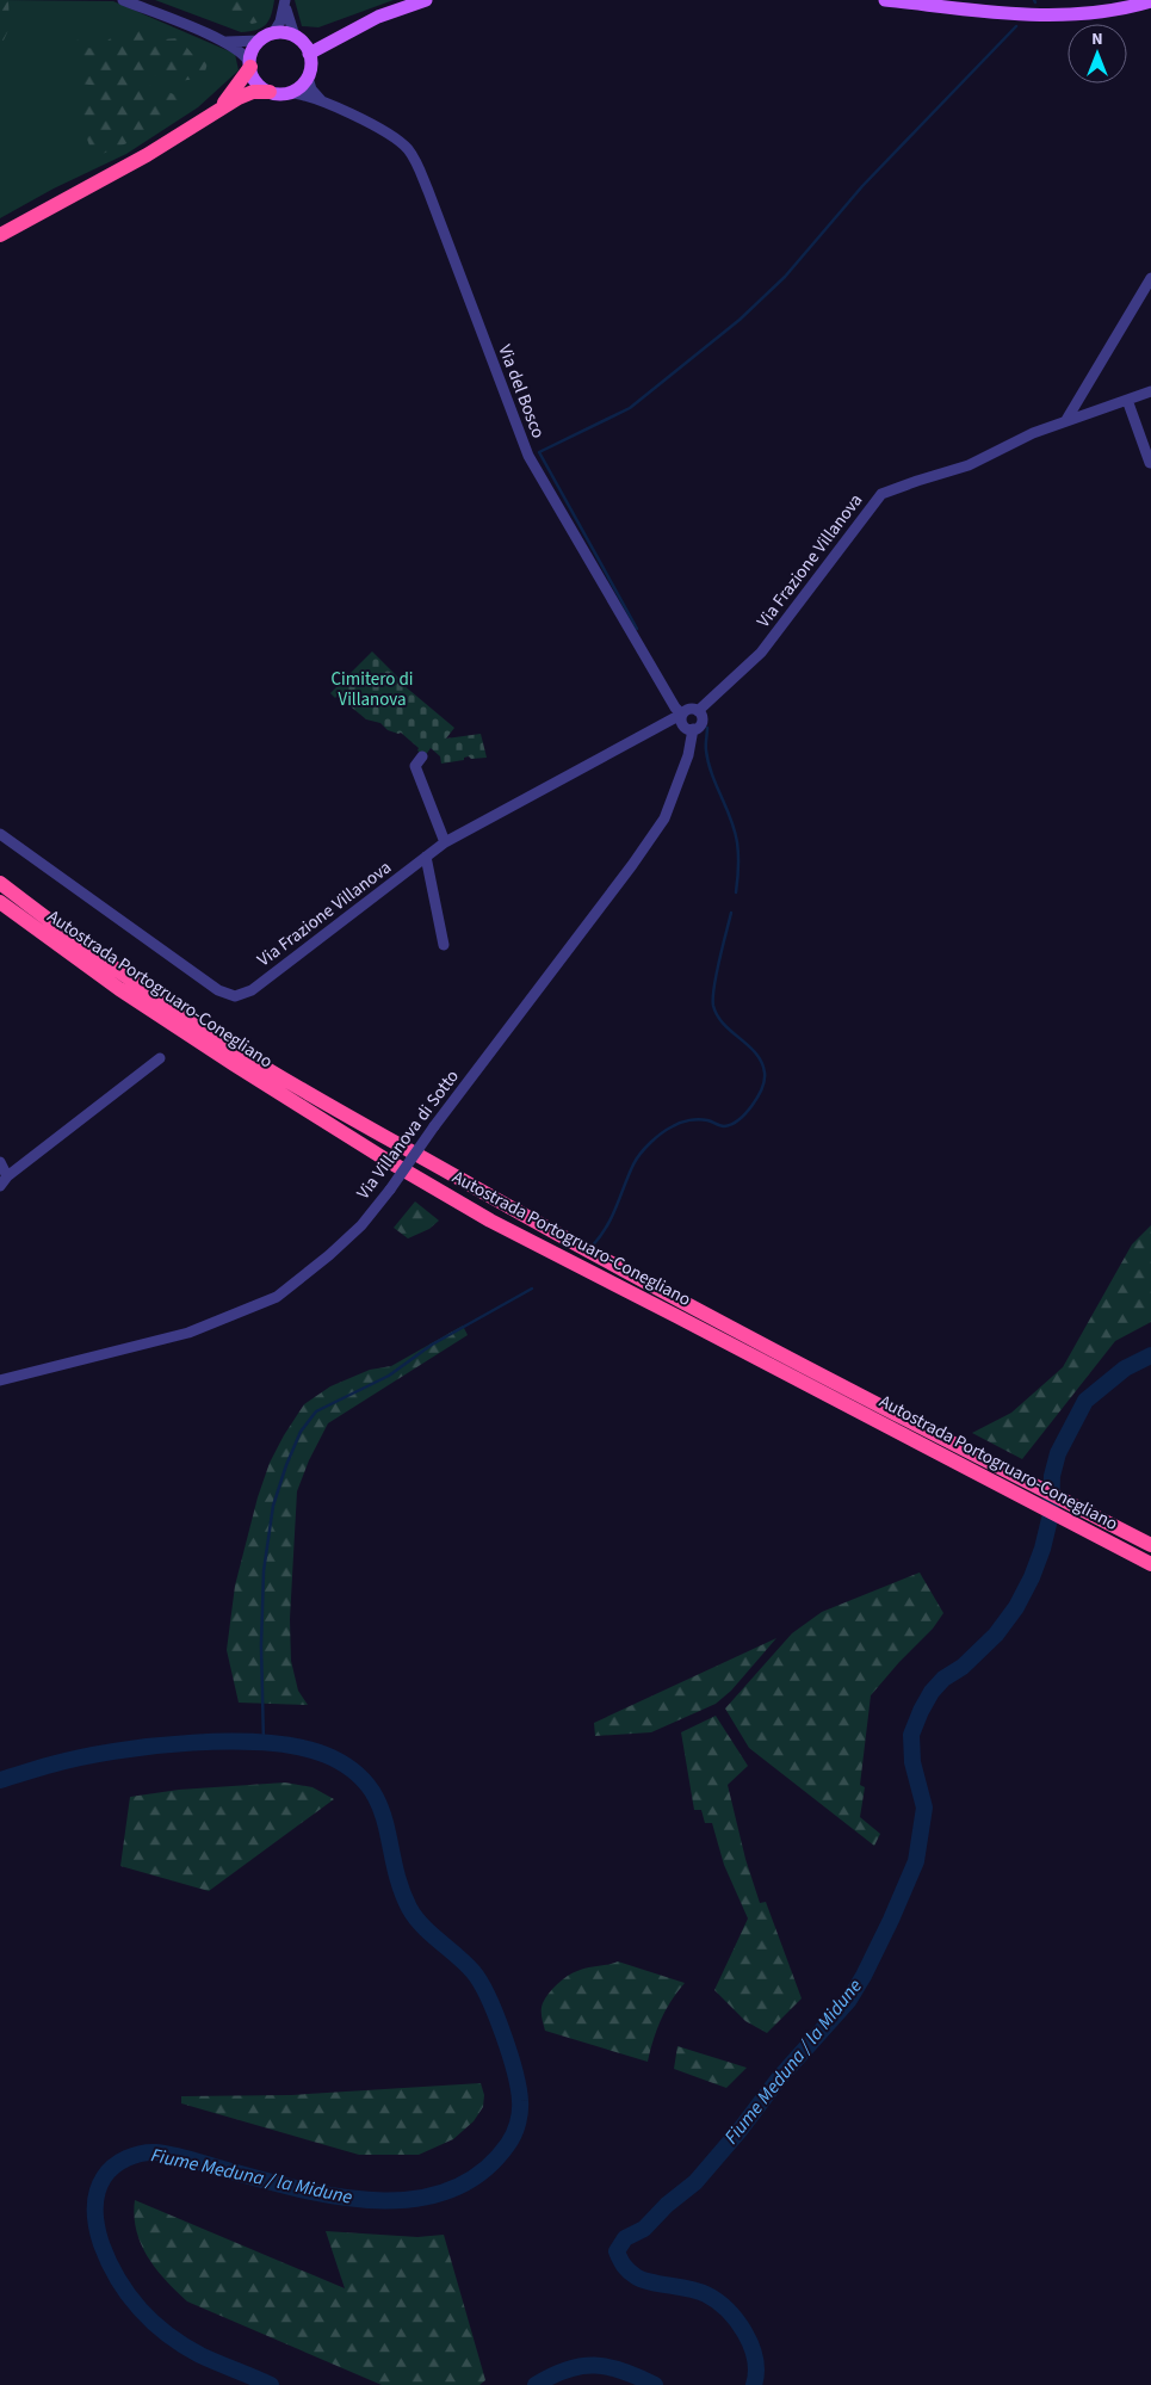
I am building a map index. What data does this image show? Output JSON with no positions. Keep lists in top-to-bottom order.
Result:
{
  "streets": {
    "highway": ["Autostrada Portogruaro-Conegliano"],
    "street": ["Via del Bosco", "Via Frazione Villanova", "Via Villanova di Sotto"]
  },
  "crossings": [
    ["Via del Bosco", "Via Frazione Villanova"],
    ["Via del Bosco", "Via Villanova di Sotto"],
    ["Via Frazione Villanova", "Via Villanova di Sotto"]
  ],
  "water": ["Fiume Meduna / la Midune"],
  "parks": ["Cimitero di Villanova"],
  "north": "top"
}
